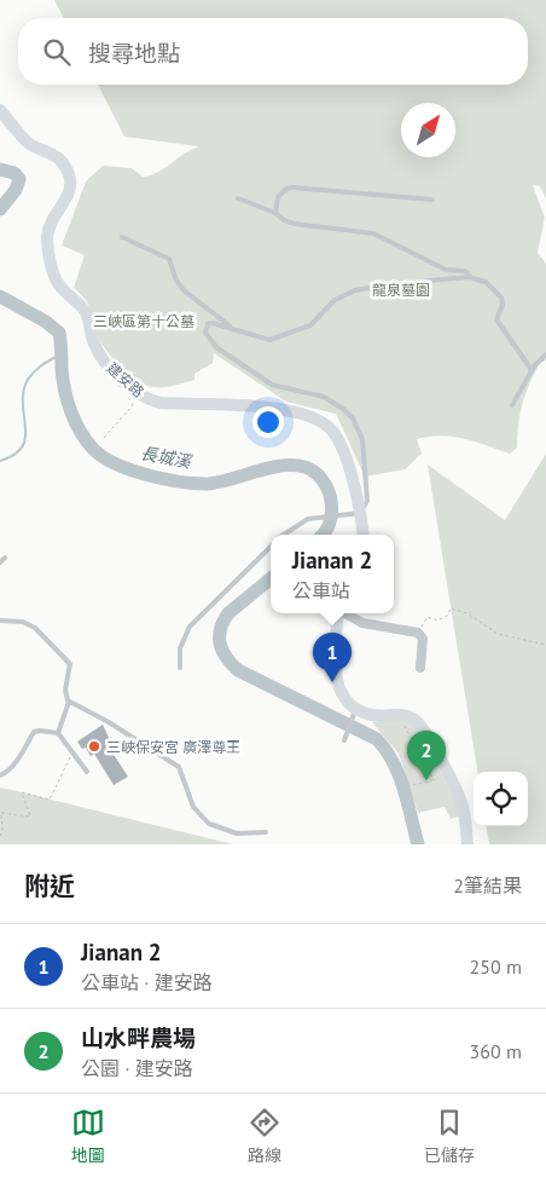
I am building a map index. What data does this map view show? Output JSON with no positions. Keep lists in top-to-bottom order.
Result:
{
  "streets": {
    "street": ["建安路"]
  },
  "water": ["長城溪"],
  "parks": ["龍泉墓園", "三峽區第十公墓"],
  "places": ["三峽保安宮 廣澤尊王"],
  "north": "top right",
  "page": {
    "search": "搜尋地點",
    "popup": ["Jianan 2", "公車站"],
    "pins": ["1", "2"],
    "heading": ["附近", "2筆結果"],
    "list": [
      {
        "mark": "1",
        "name": "Jianan 2",
        "note": "公車站 · 建安路",
        "value": "250 m"
      },
      {
        "mark": "2",
        "name": "山水畔農場",
        "note": "公園 · 建安路",
        "value": "360 m"
      }
    ],
    "nav": ["地圖", "路線", "已儲存"]
  }
}
